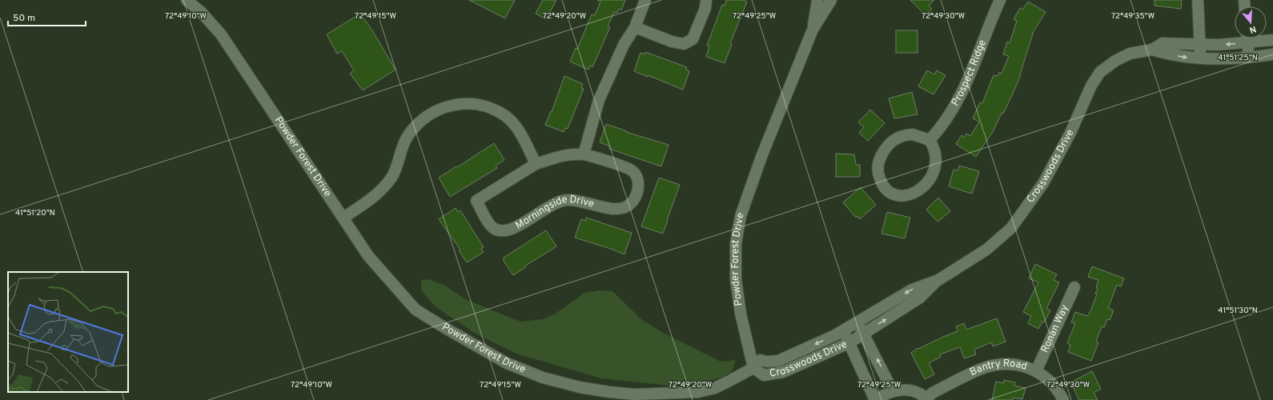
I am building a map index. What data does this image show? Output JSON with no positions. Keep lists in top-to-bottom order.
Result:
{
  "streets": {
    "street": [
      "Prospect Ridge",
      "Powder Forest Drive",
      "Crosswoods Drive",
      "Morningside Drive",
      "Ronan Way",
      "Bantry Road"
    ]
  },
  "crossings": [
    ["Powder Forest Drive", "Crosswoods Drive"],
    ["Crosswoods Drive", "Bantry Road"],
    ["Ronan Way", "Bantry Road"]
  ],
  "scale_bar": "50 m",
  "north": "bottom",
  "coordinates": [
    "72°49'10\"W",
    "72°49'15\"W",
    "72°49'20\"W",
    "72°49'25\"W",
    "72°49'30\"W",
    "72°49'35\"W",
    "41°51'25\"N",
    "41°51'20\"N",
    "41°51'30\"N"
  ]
}
